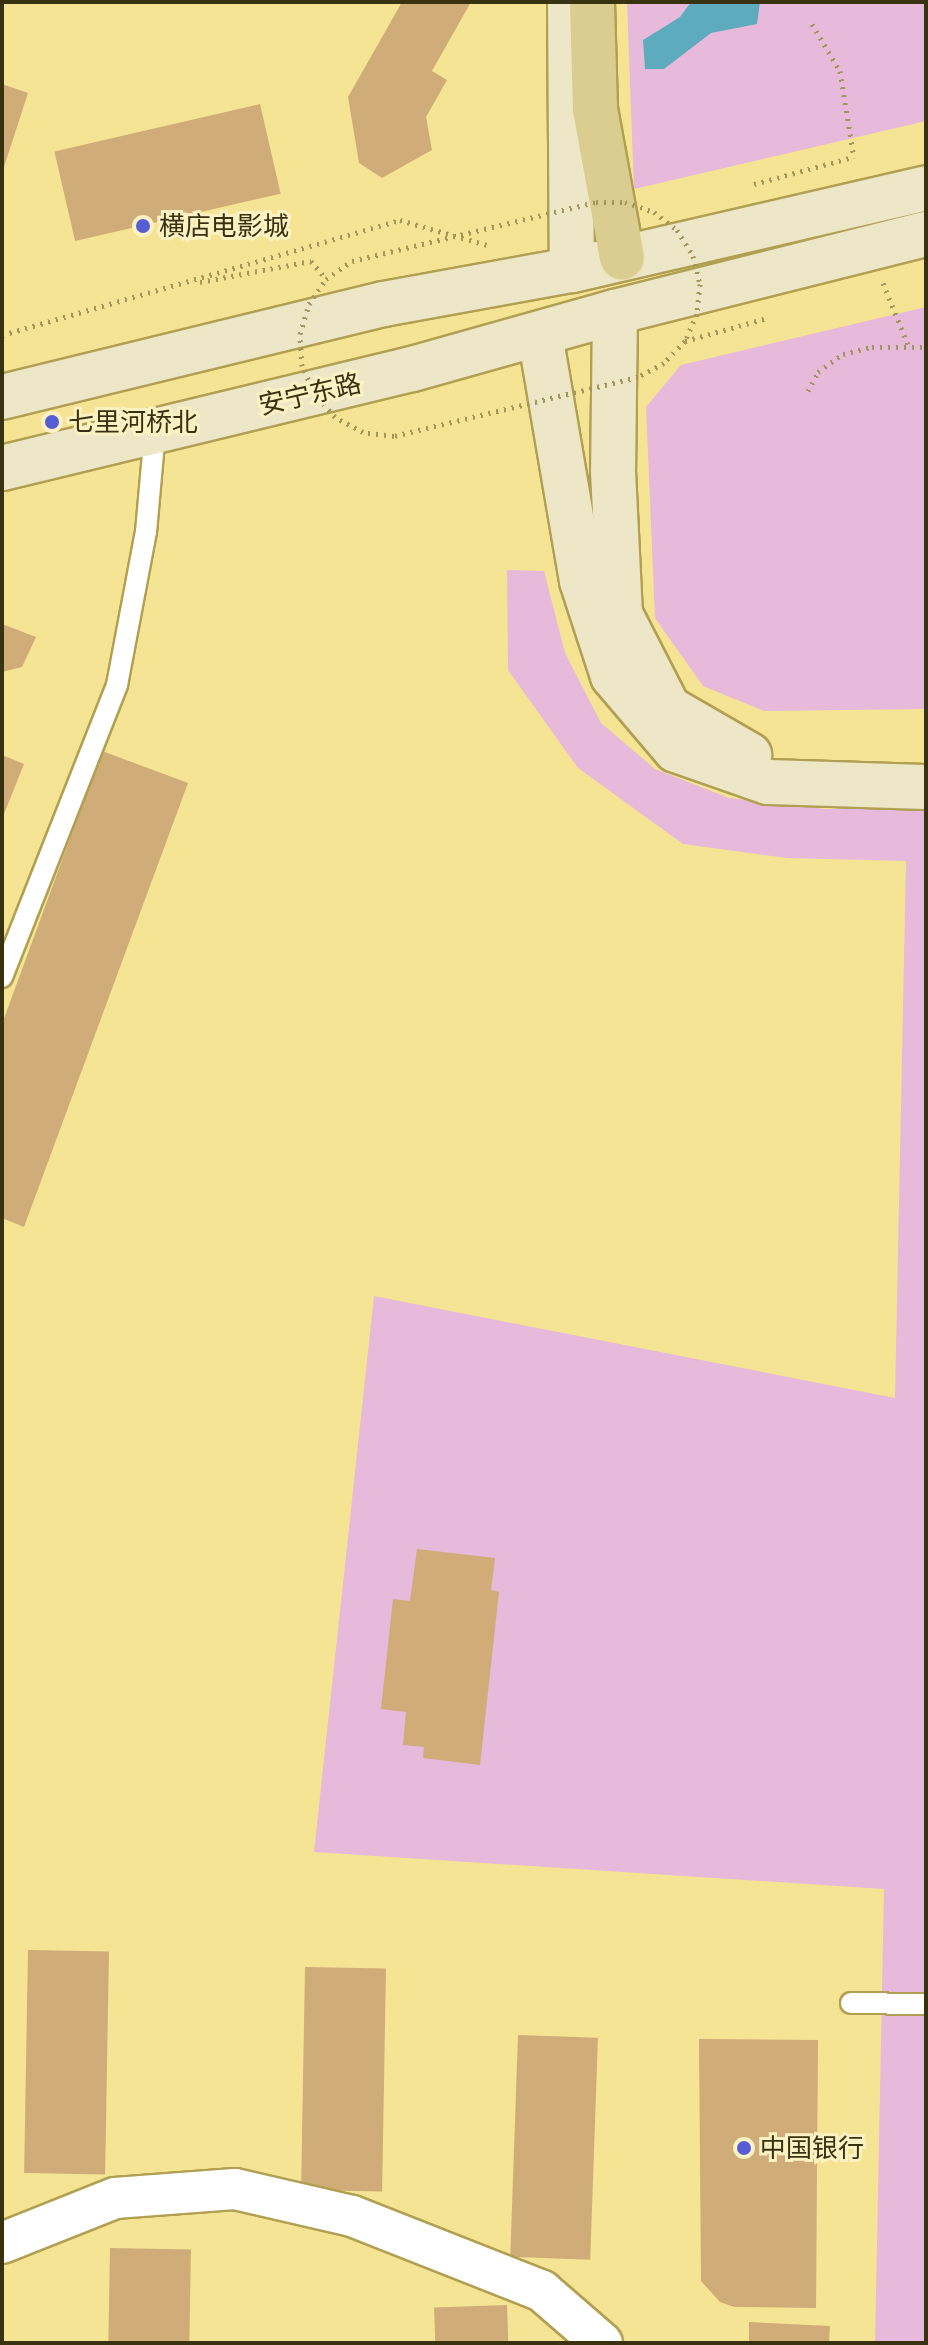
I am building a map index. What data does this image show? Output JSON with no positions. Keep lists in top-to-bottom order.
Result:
{
  "streets": {
    "main road": ["安宁东路"]
  },
  "places": ["横店电影城", "七里河桥北", "中国银行"]
}
